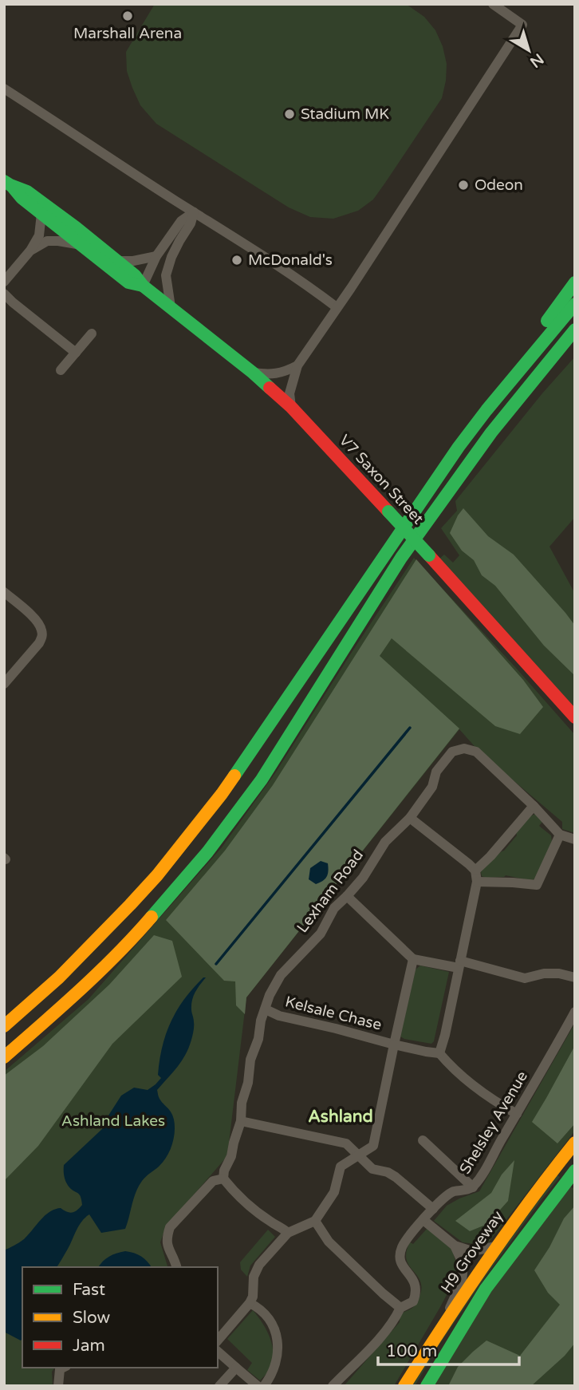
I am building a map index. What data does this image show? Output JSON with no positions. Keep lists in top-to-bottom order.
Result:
{
  "streets": {
    "main road": ["V7 Saxon Street", "H9 Groveway"],
    "street": ["Lexham Road", "Kelsale Chase", "Shelsley Avenue"]
  },
  "crossings": [
    ["Lexham Road", "Kelsale Chase"]
  ],
  "districts": ["Ashland"],
  "parks": ["Ashland Lakes"],
  "places": [
    "Marshall Arena",
    "Stadium MK",
    "Odeon",
    "McDonald's"
  ],
  "legend": ["Fast", "Slow", "Jam"],
  "scale_bar": "100 m",
  "north": "bottom right"
}
